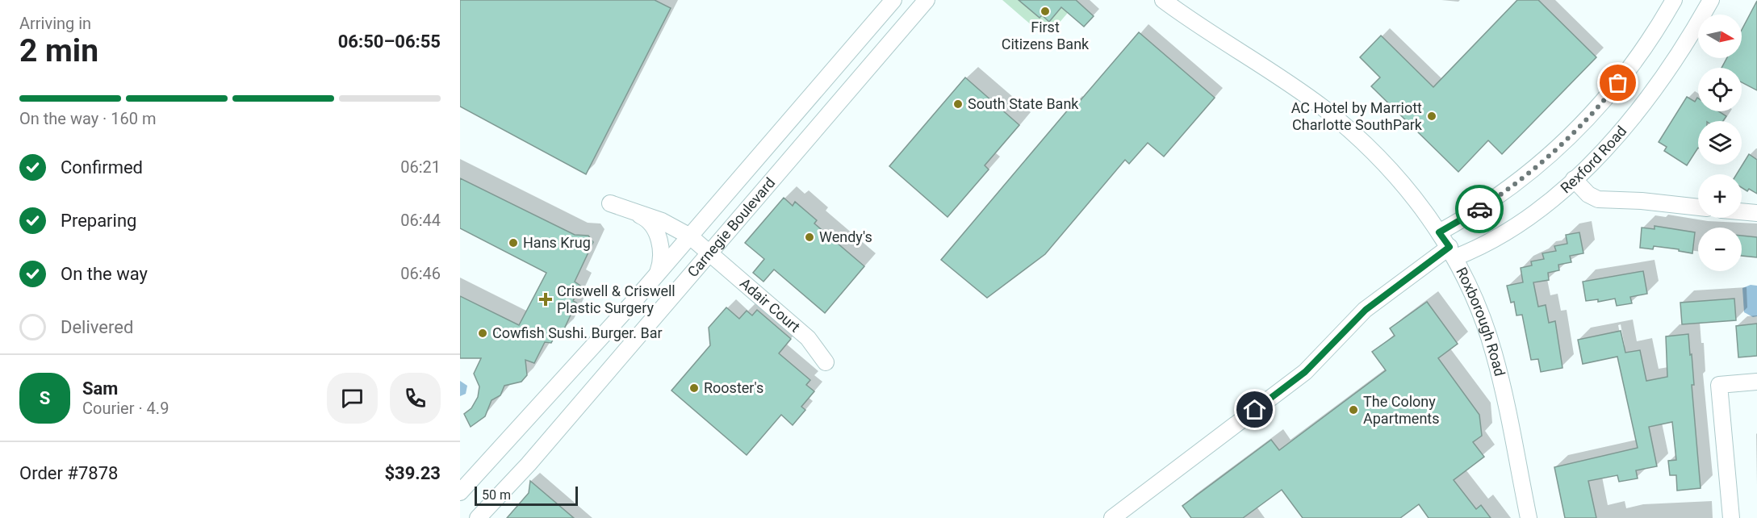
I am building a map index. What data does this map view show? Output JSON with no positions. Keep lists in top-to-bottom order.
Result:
{
  "streets": {
    "street": [
      "Rexford Road",
      "Carnegie Boulevard",
      "Adair Court",
      "Roxborough Road"
    ]
  },
  "crossings": [
    ["Rexford Road", "Roxborough Road"],
    ["Carnegie Boulevard", "Adair Court"]
  ],
  "places": {
    "other": [
      "First Citizens Bank",
      "South State Bank",
      "AC Hotel by Marriott Charlotte SouthPark",
      "Wendy's",
      "Hans Krug",
      "Cowfish Sushi. Burger. Bar",
      "Rooster's",
      "The Colony Apartments"
    ],
    "health": ["Criswell & Criswell Plastic Surgery"]
  },
  "scale_bar": "50 m",
  "north": "right",
  "page": {
    "heading": ["2 min", "Arriving in", "06:50–06:55"],
    "panel": [
      "Sam",
      "Courier · 4.9",
      "Order #7878",
      "$39.23"
    ],
    "map_buttons": ["+", "−"],
    "bar": "On the way · 160 m",
    "list": [
      ["Confirmed", "06:21"],
      ["Preparing", "06:44"],
      ["On the way", "06:46"],
      "Delivered"
    ],
    "round": "S",
    "scale": "50 m"
  }
}
